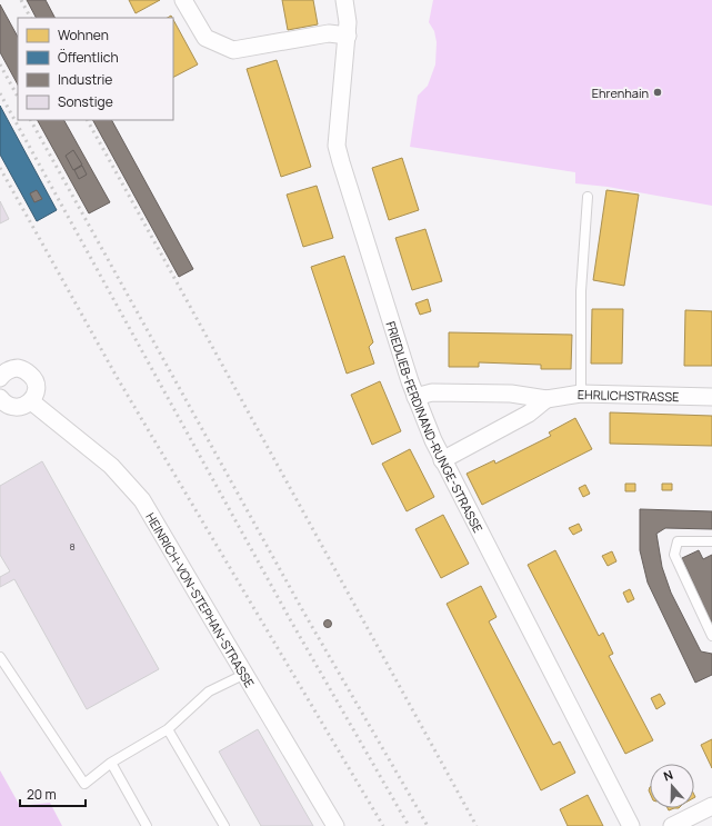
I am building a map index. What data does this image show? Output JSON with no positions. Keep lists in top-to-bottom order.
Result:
{
  "streets": {
    "street": ["EHRLICHSTRASSE", "FRIEDLIEB-FERDINAND-RUNGE-STRASSE", "HEINRICH-VON-STEPHAN-STRASSE"]
  },
  "crossings": [
    ["EHRLICHSTRASSE", "FRIEDLIEB-FERDINAND-RUNGE-STRASSE"]
  ],
  "places": ["Ehrenhain"],
  "house_numbers": ["8"],
  "legend": [
    "Wohnen",
    "Öffentlich",
    "Industrie",
    "Sonstige"
  ],
  "scale_bar": "20 m",
  "north": "top"
}
